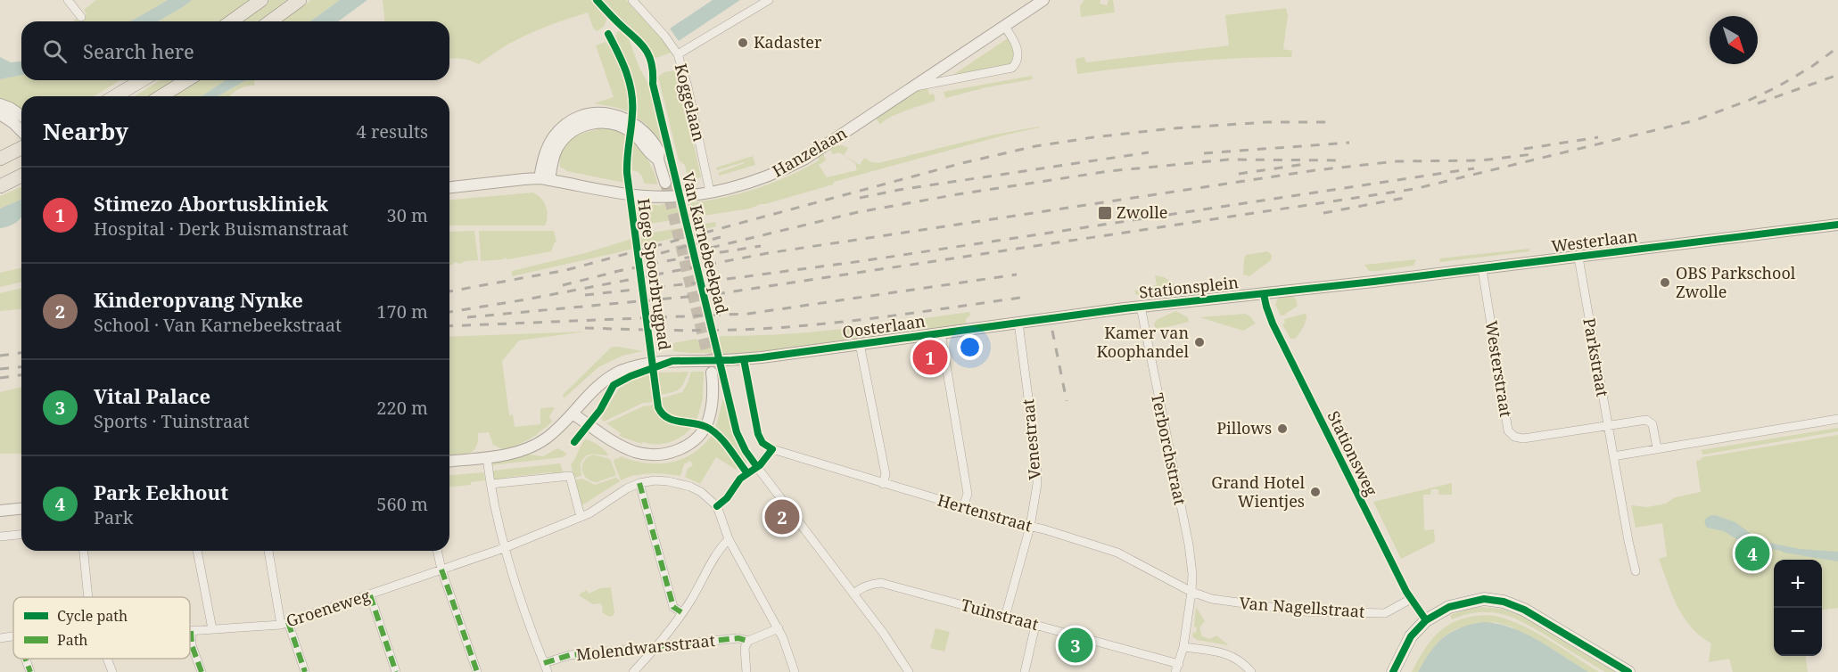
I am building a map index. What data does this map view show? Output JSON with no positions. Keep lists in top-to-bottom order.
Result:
{
  "streets": {
    "street": [
      "Koggelaan",
      "Hanzelaan",
      "Westerlaan",
      "Stationsplein",
      "Oosterlaan",
      "Parkstraat",
      "Westerstraat",
      "Venestraat",
      "Terborchstraat",
      "Stationsweg",
      "Hertenstraat",
      "Van Nagellstraat",
      "Groeneweg",
      "Tuinstraat",
      "Molendwarsstraat"
    ],
    "cycle path": ["Van Karnebeekpad", "Hoge Spoorbrugpad"]
  },
  "crossings": [
    ["Koggelaan", "Hanzelaan"],
    ["Westerlaan", "Stationsplein"],
    ["Westerlaan", "Parkstraat"],
    ["Westerlaan", "Westerstraat"],
    ["Stationsplein", "Oosterlaan"],
    ["Stationsplein", "Venestraat"],
    ["Stationsplein", "Terborchstraat"],
    ["Stationsplein", "Stationsweg"],
    ["Oosterlaan", "Venestraat"],
    ["Parkstraat", "Westerstraat"],
    ["Venestraat", "Hertenstraat"],
    ["Venestraat", "Tuinstraat"],
    ["Terborchstraat", "Hertenstraat"],
    ["Terborchstraat", "Van Nagellstraat"],
    ["Terborchstraat", "Tuinstraat"],
    ["Stationsweg", "Van Nagellstraat"],
    ["Hertenstraat", "Van Nagellstraat"]
  ],
  "places": {
    "other": [
      "Kadaster",
      "OBS Parkschool Zwolle",
      "Kamer van Koophandel",
      "Pillows",
      "Grand Hotel Wientjes"
    ],
    "transit": ["Zwolle"]
  },
  "legend": ["Cycle path", "Path"],
  "north": "bottom right",
  "page": {
    "search": "Search here",
    "heading": ["Nearby", "4 results"],
    "list": [
      {
        "mark": "1",
        "name": "Stimezo Abortuskliniek",
        "note": "Hospital · Derk Buismanstraat",
        "value": "30 m"
      },
      {
        "mark": "2",
        "name": "Kinderopvang Nynke",
        "note": "School · Van Karnebeekstraat",
        "value": "170 m"
      },
      {
        "mark": "3",
        "name": "Vital Palace",
        "note": "Sports · Tuinstraat",
        "value": "220 m"
      },
      {
        "mark": "4",
        "name": "Park Eekhout",
        "note": "Park",
        "value": "560 m"
      }
    ],
    "pins": [
      "1",
      "2",
      "4",
      "3"
    ],
    "map_buttons": ["+", "−"]
  }
}
